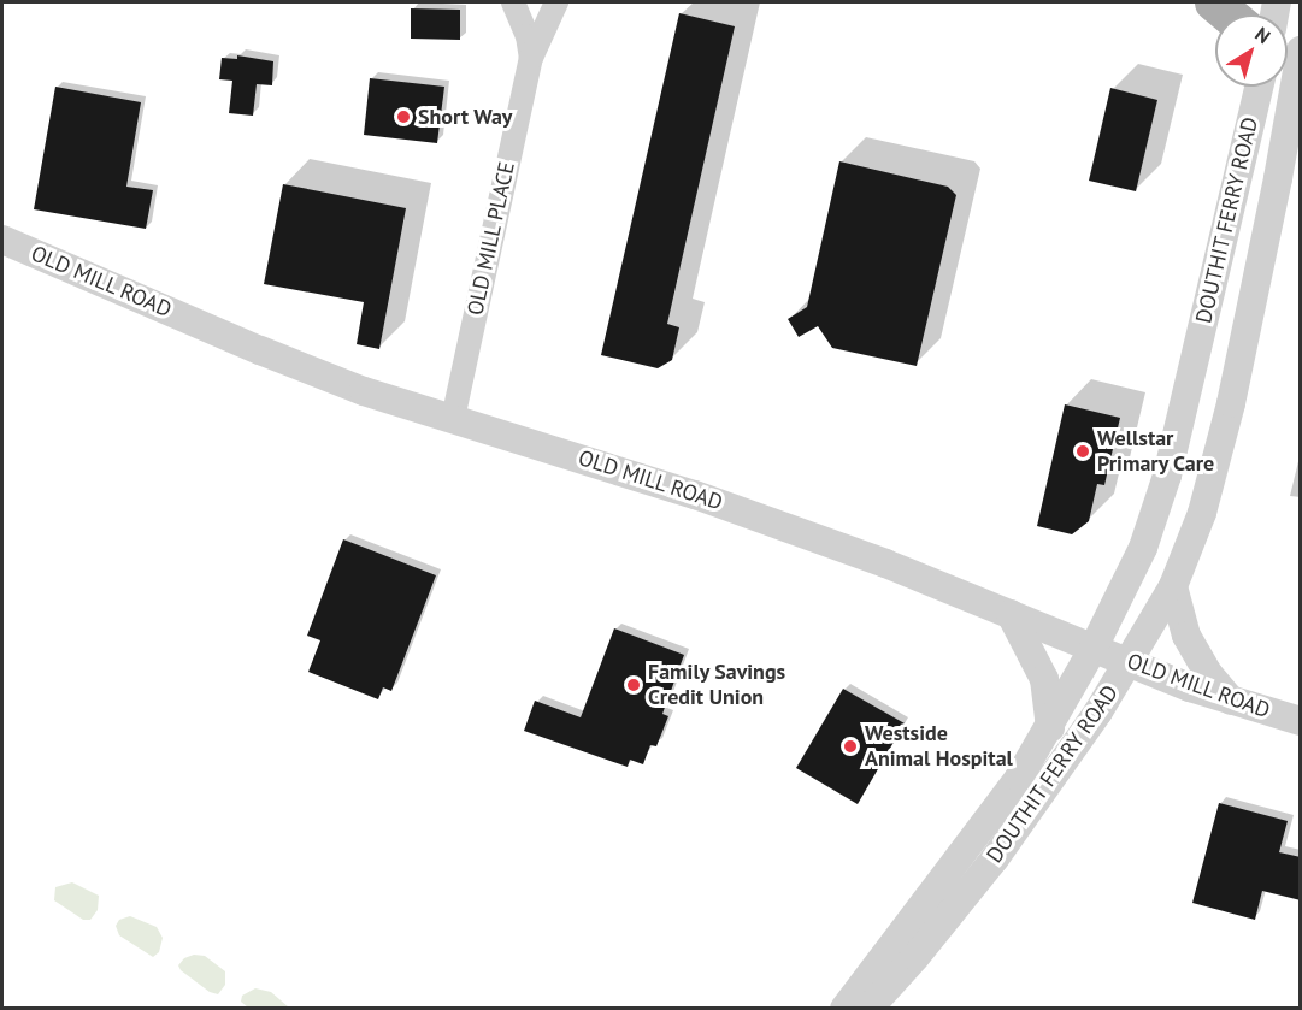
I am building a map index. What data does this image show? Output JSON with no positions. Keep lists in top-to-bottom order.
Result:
{
  "streets": {
    "street": ["DOUTHIT FERRY ROAD", "OLD MILL PLACE", "OLD MILL ROAD"]
  },
  "crossings": [
    ["DOUTHIT FERRY ROAD", "OLD MILL ROAD"],
    ["OLD MILL PLACE", "OLD MILL ROAD"]
  ],
  "places": [
    "Short Way",
    "Wellstar Primary Care",
    "Family Savings Credit Union",
    "Westside Animal Hospital"
  ],
  "north": "top right"
}
